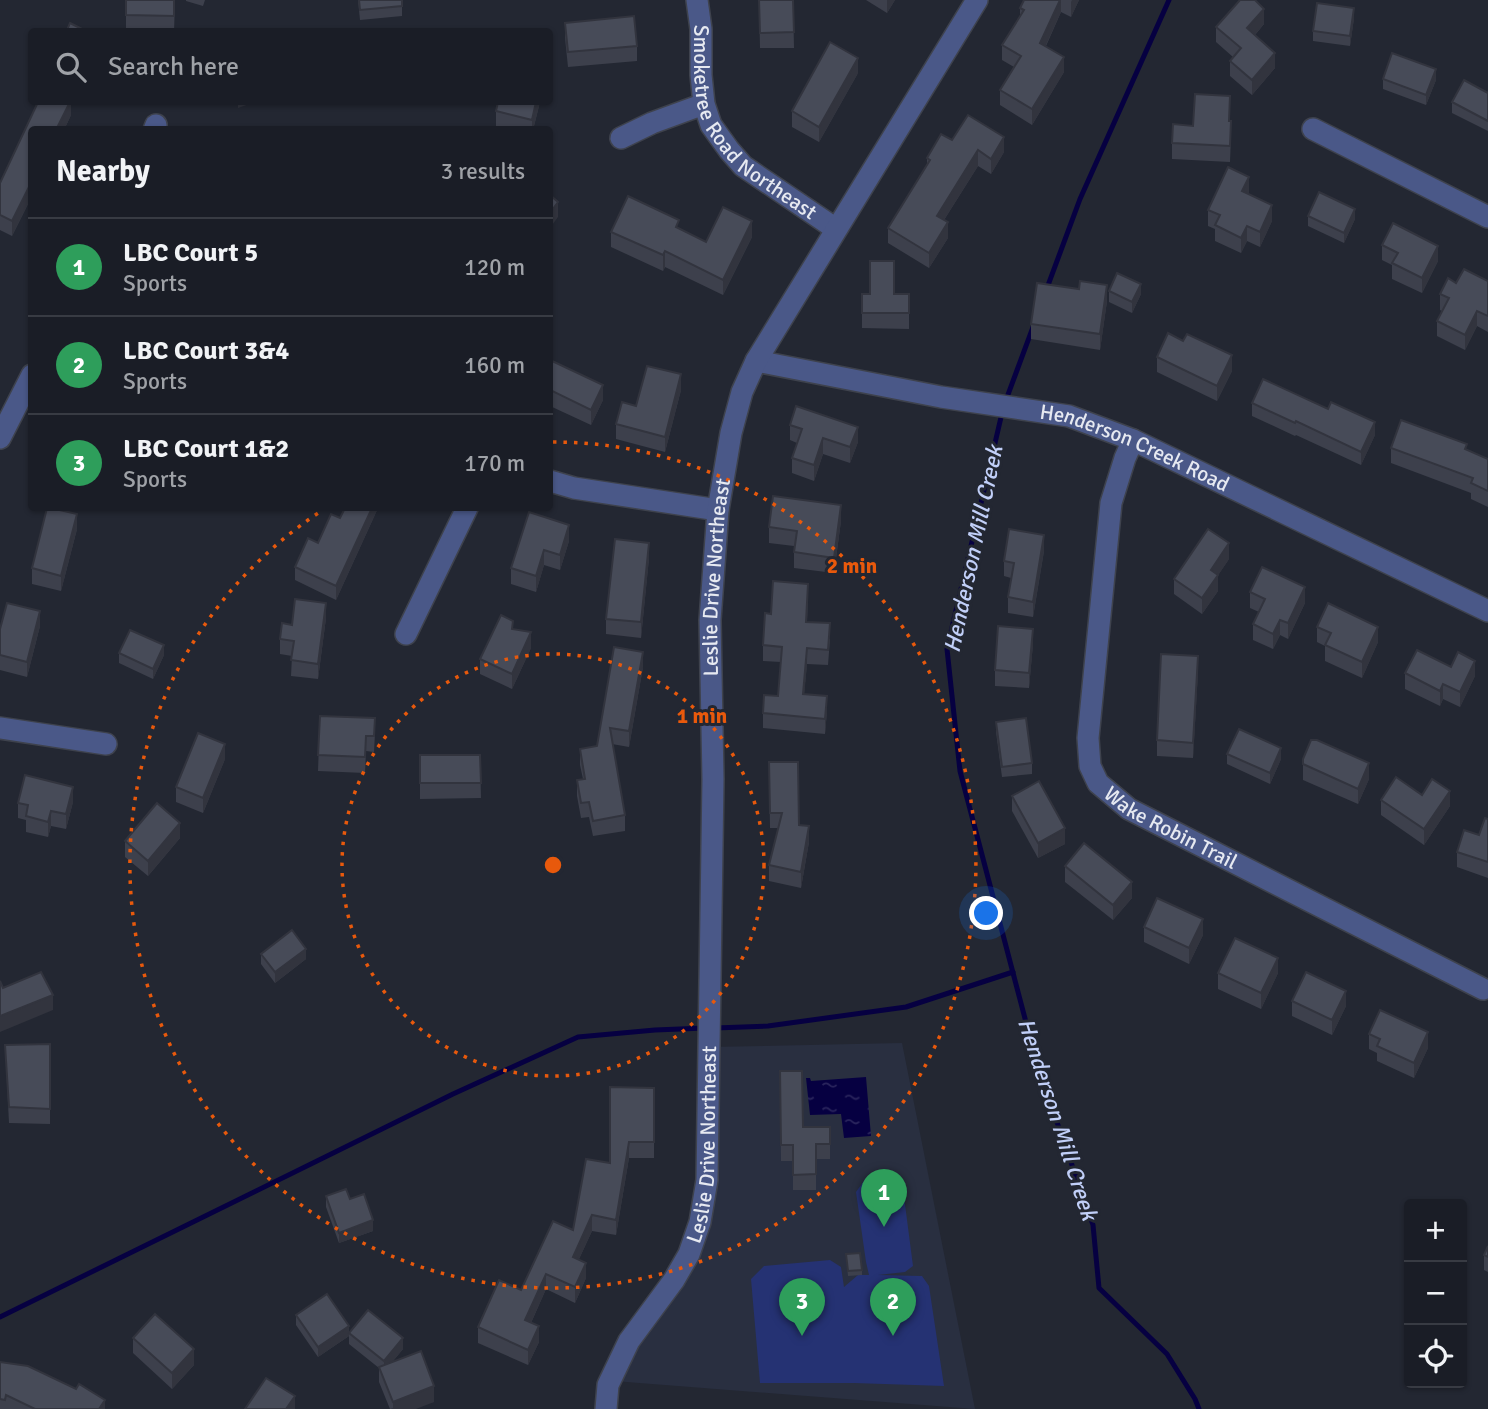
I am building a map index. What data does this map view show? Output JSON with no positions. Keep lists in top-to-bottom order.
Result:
{
  "streets": {
    "street": [
      "Smoketree Road Northeast",
      "Henderson Creek Road",
      "Leslie Drive Northeast",
      "Wake Robin Trail"
    ]
  },
  "crossings": [
    ["Smoketree Road Northeast", "Leslie Drive Northeast"],
    ["Henderson Creek Road", "Leslie Drive Northeast"],
    ["Henderson Creek Road", "Wake Robin Trail"]
  ],
  "water": ["Henderson Mill Creek"],
  "page": {
    "search": "Search here",
    "heading": ["Nearby", "3 results"],
    "list": [
      {
        "mark": "1",
        "name": "LBC Court 5",
        "note": "Sports",
        "value": "120 m"
      },
      {
        "mark": "2",
        "name": "LBC Court 3&4",
        "note": "Sports",
        "value": "160 m"
      },
      {
        "mark": "3",
        "name": "LBC Court 1&2",
        "note": "Sports",
        "value": "170 m"
      }
    ],
    "pins": ["1", "2", "3"],
    "map_buttons": ["+", "−"]
  },
  "rings": ["2 min", "1 min"]
}
